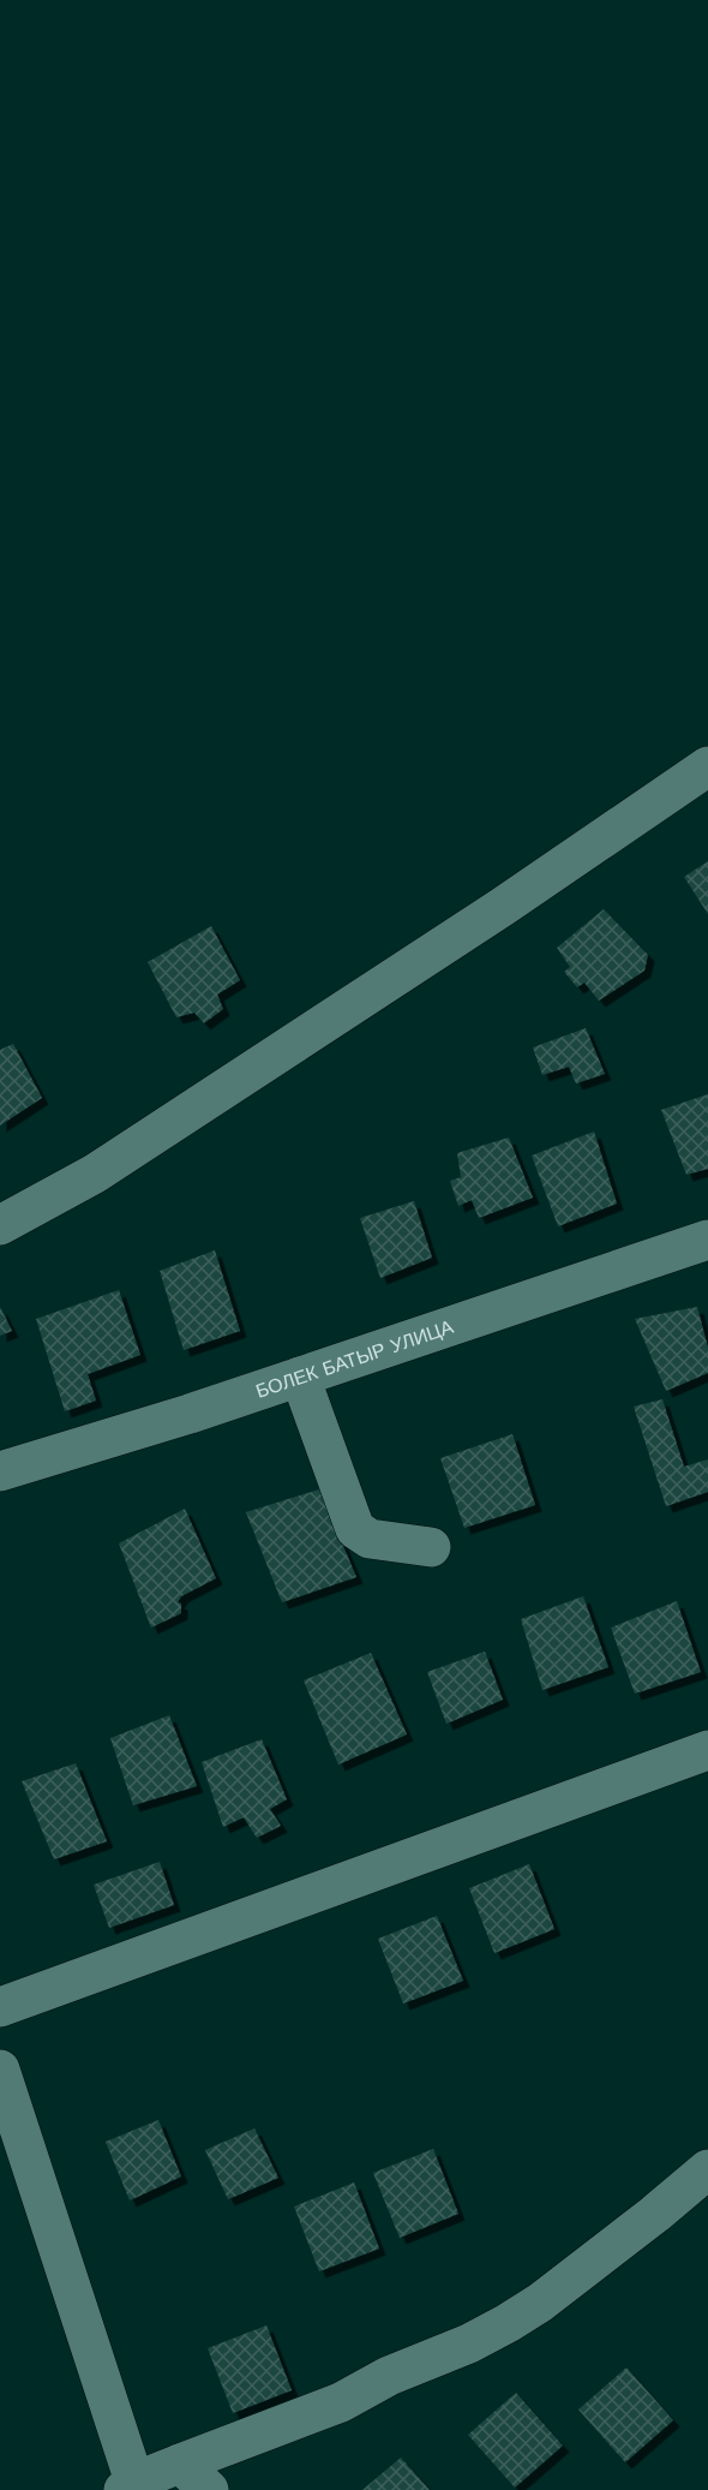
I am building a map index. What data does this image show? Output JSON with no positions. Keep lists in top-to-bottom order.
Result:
{
  "streets": {
    "street": ["БОЛЕК БАТЫР УЛИЦА"]
  }
}
